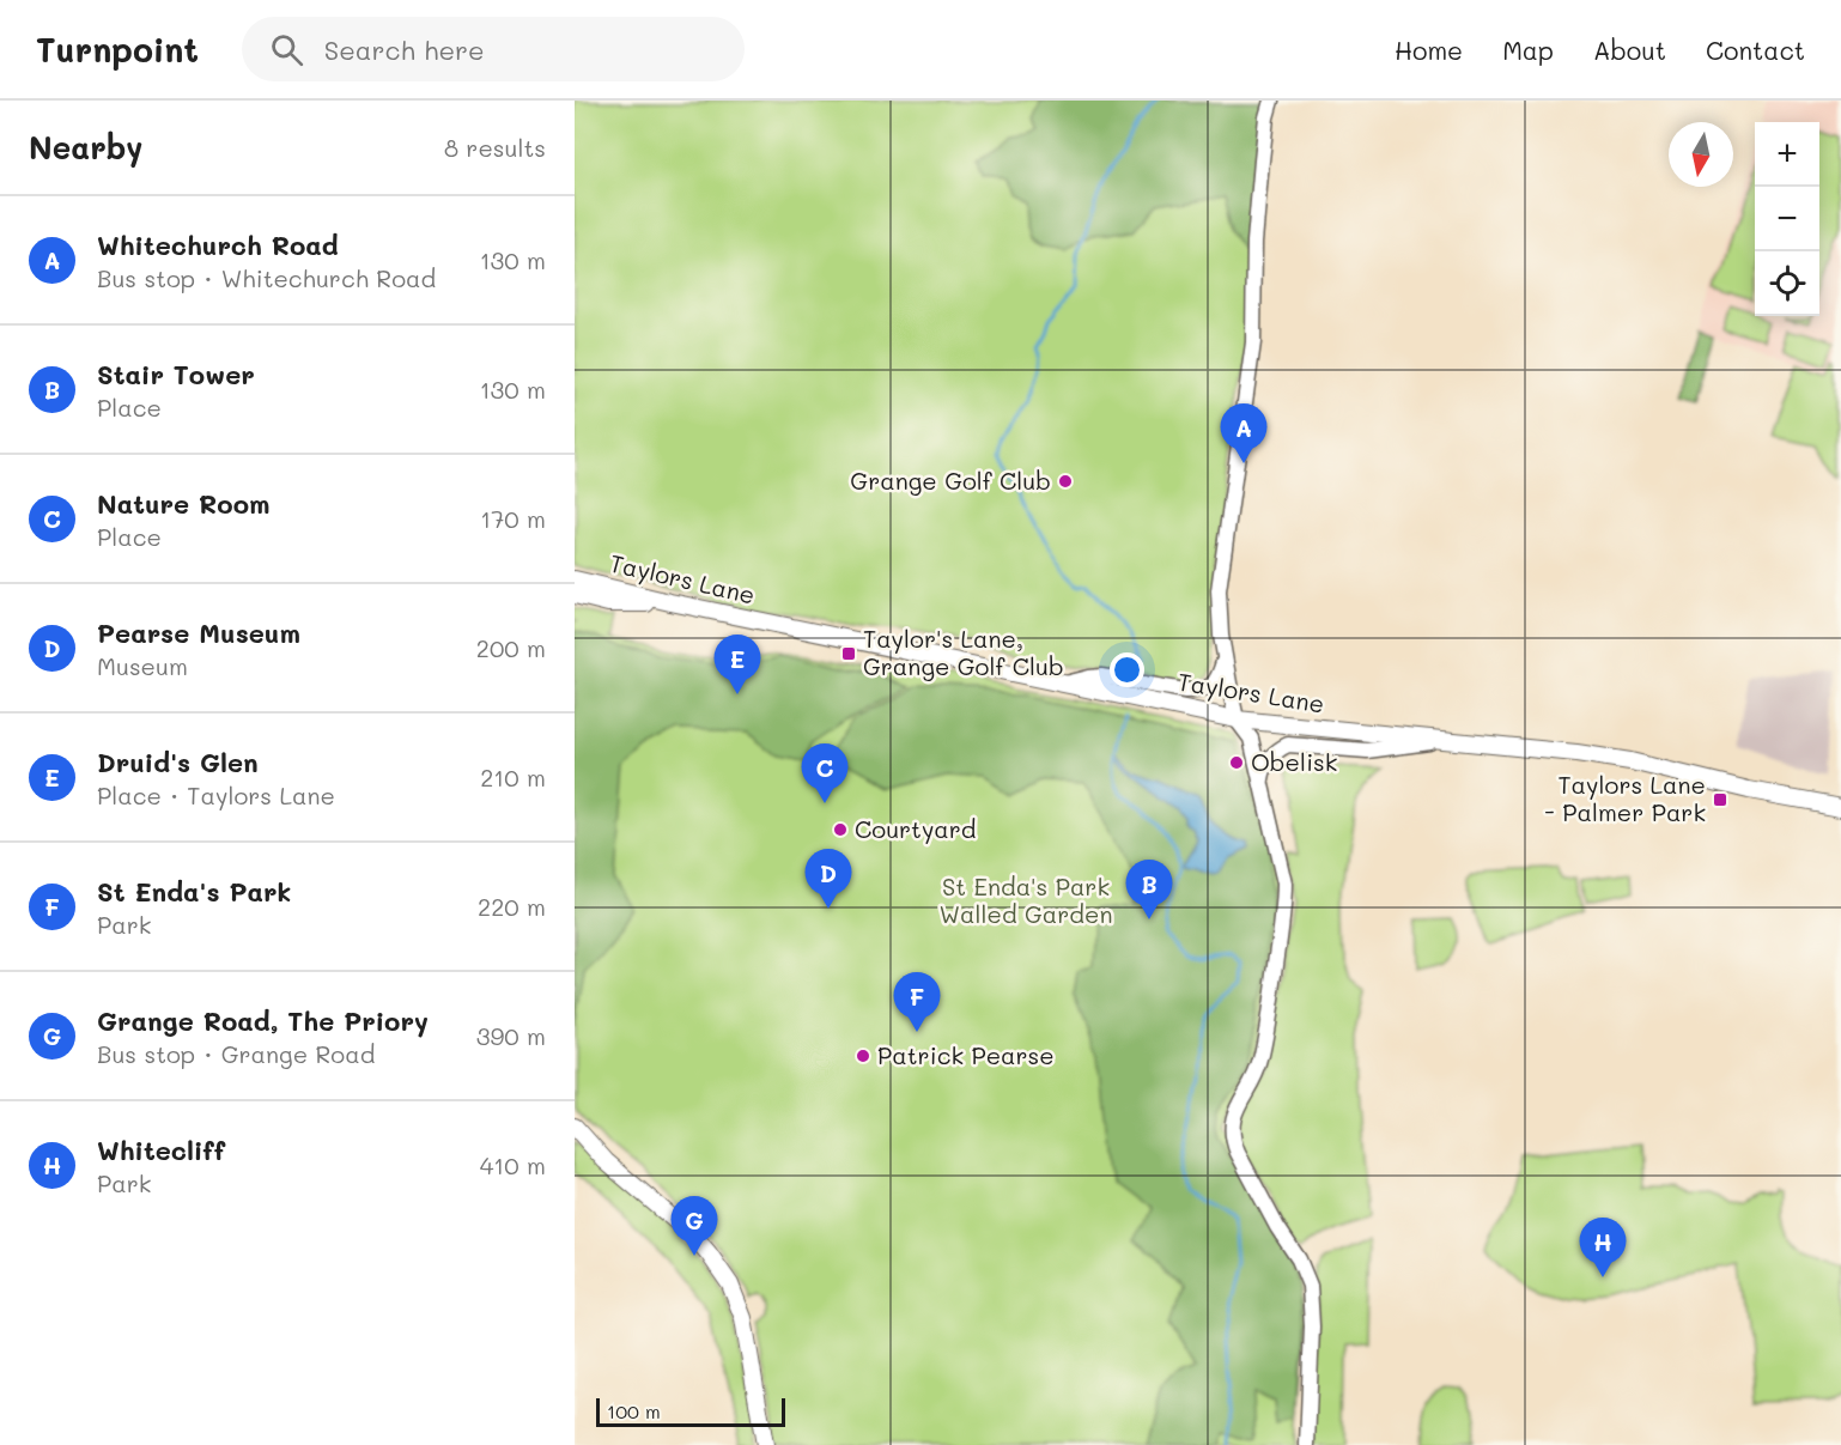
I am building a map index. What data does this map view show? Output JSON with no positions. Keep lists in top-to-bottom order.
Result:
{
  "streets": {
    "main road": ["Taylors Lane"]
  },
  "parks": ["St Enda's Park Walled Garden"],
  "places": {
    "other": [
      "Grange Golf Club",
      "Obelisk",
      "Courtyard",
      "Patrick Pearse"
    ],
    "transit": ["Taylor's Lane, Grange Golf Club", "Taylors Lane - Palmer Park"]
  },
  "scale_bar": "100 m",
  "north": "bottom",
  "page": {
    "header": "Turnpoint",
    "search": "Search here",
    "nav": [
      "Home",
      "Map",
      "About",
      "Contact"
    ],
    "heading": ["Nearby", "8 results"],
    "map_buttons": ["+", "−"],
    "list": [
      {
        "mark": "A",
        "name": "Whitechurch Road",
        "note": "Bus stop · Whitechurch Road",
        "value": "130 m"
      },
      {
        "mark": "B",
        "name": "Stair Tower",
        "note": "Place",
        "value": "130 m"
      },
      {
        "mark": "C",
        "name": "Nature Room",
        "note": "Place",
        "value": "170 m"
      },
      {
        "mark": "D",
        "name": "Pearse Museum",
        "note": "Museum",
        "value": "200 m"
      },
      {
        "mark": "E",
        "name": "Druid's Glen",
        "note": "Place · Taylors Lane",
        "value": "210 m"
      },
      {
        "mark": "F",
        "name": "St Enda's Park",
        "note": "Park",
        "value": "220 m"
      },
      {
        "mark": "G",
        "name": "Grange Road, The Priory",
        "note": "Bus stop · Grange Road",
        "value": "390 m"
      },
      {
        "mark": "H",
        "name": "Whitecliff",
        "note": "Park",
        "value": "410 m"
      }
    ],
    "pins": [
      "A",
      "E",
      "C",
      "D",
      "B",
      "F",
      "G",
      "H"
    ],
    "scale": "100 m"
  }
}
